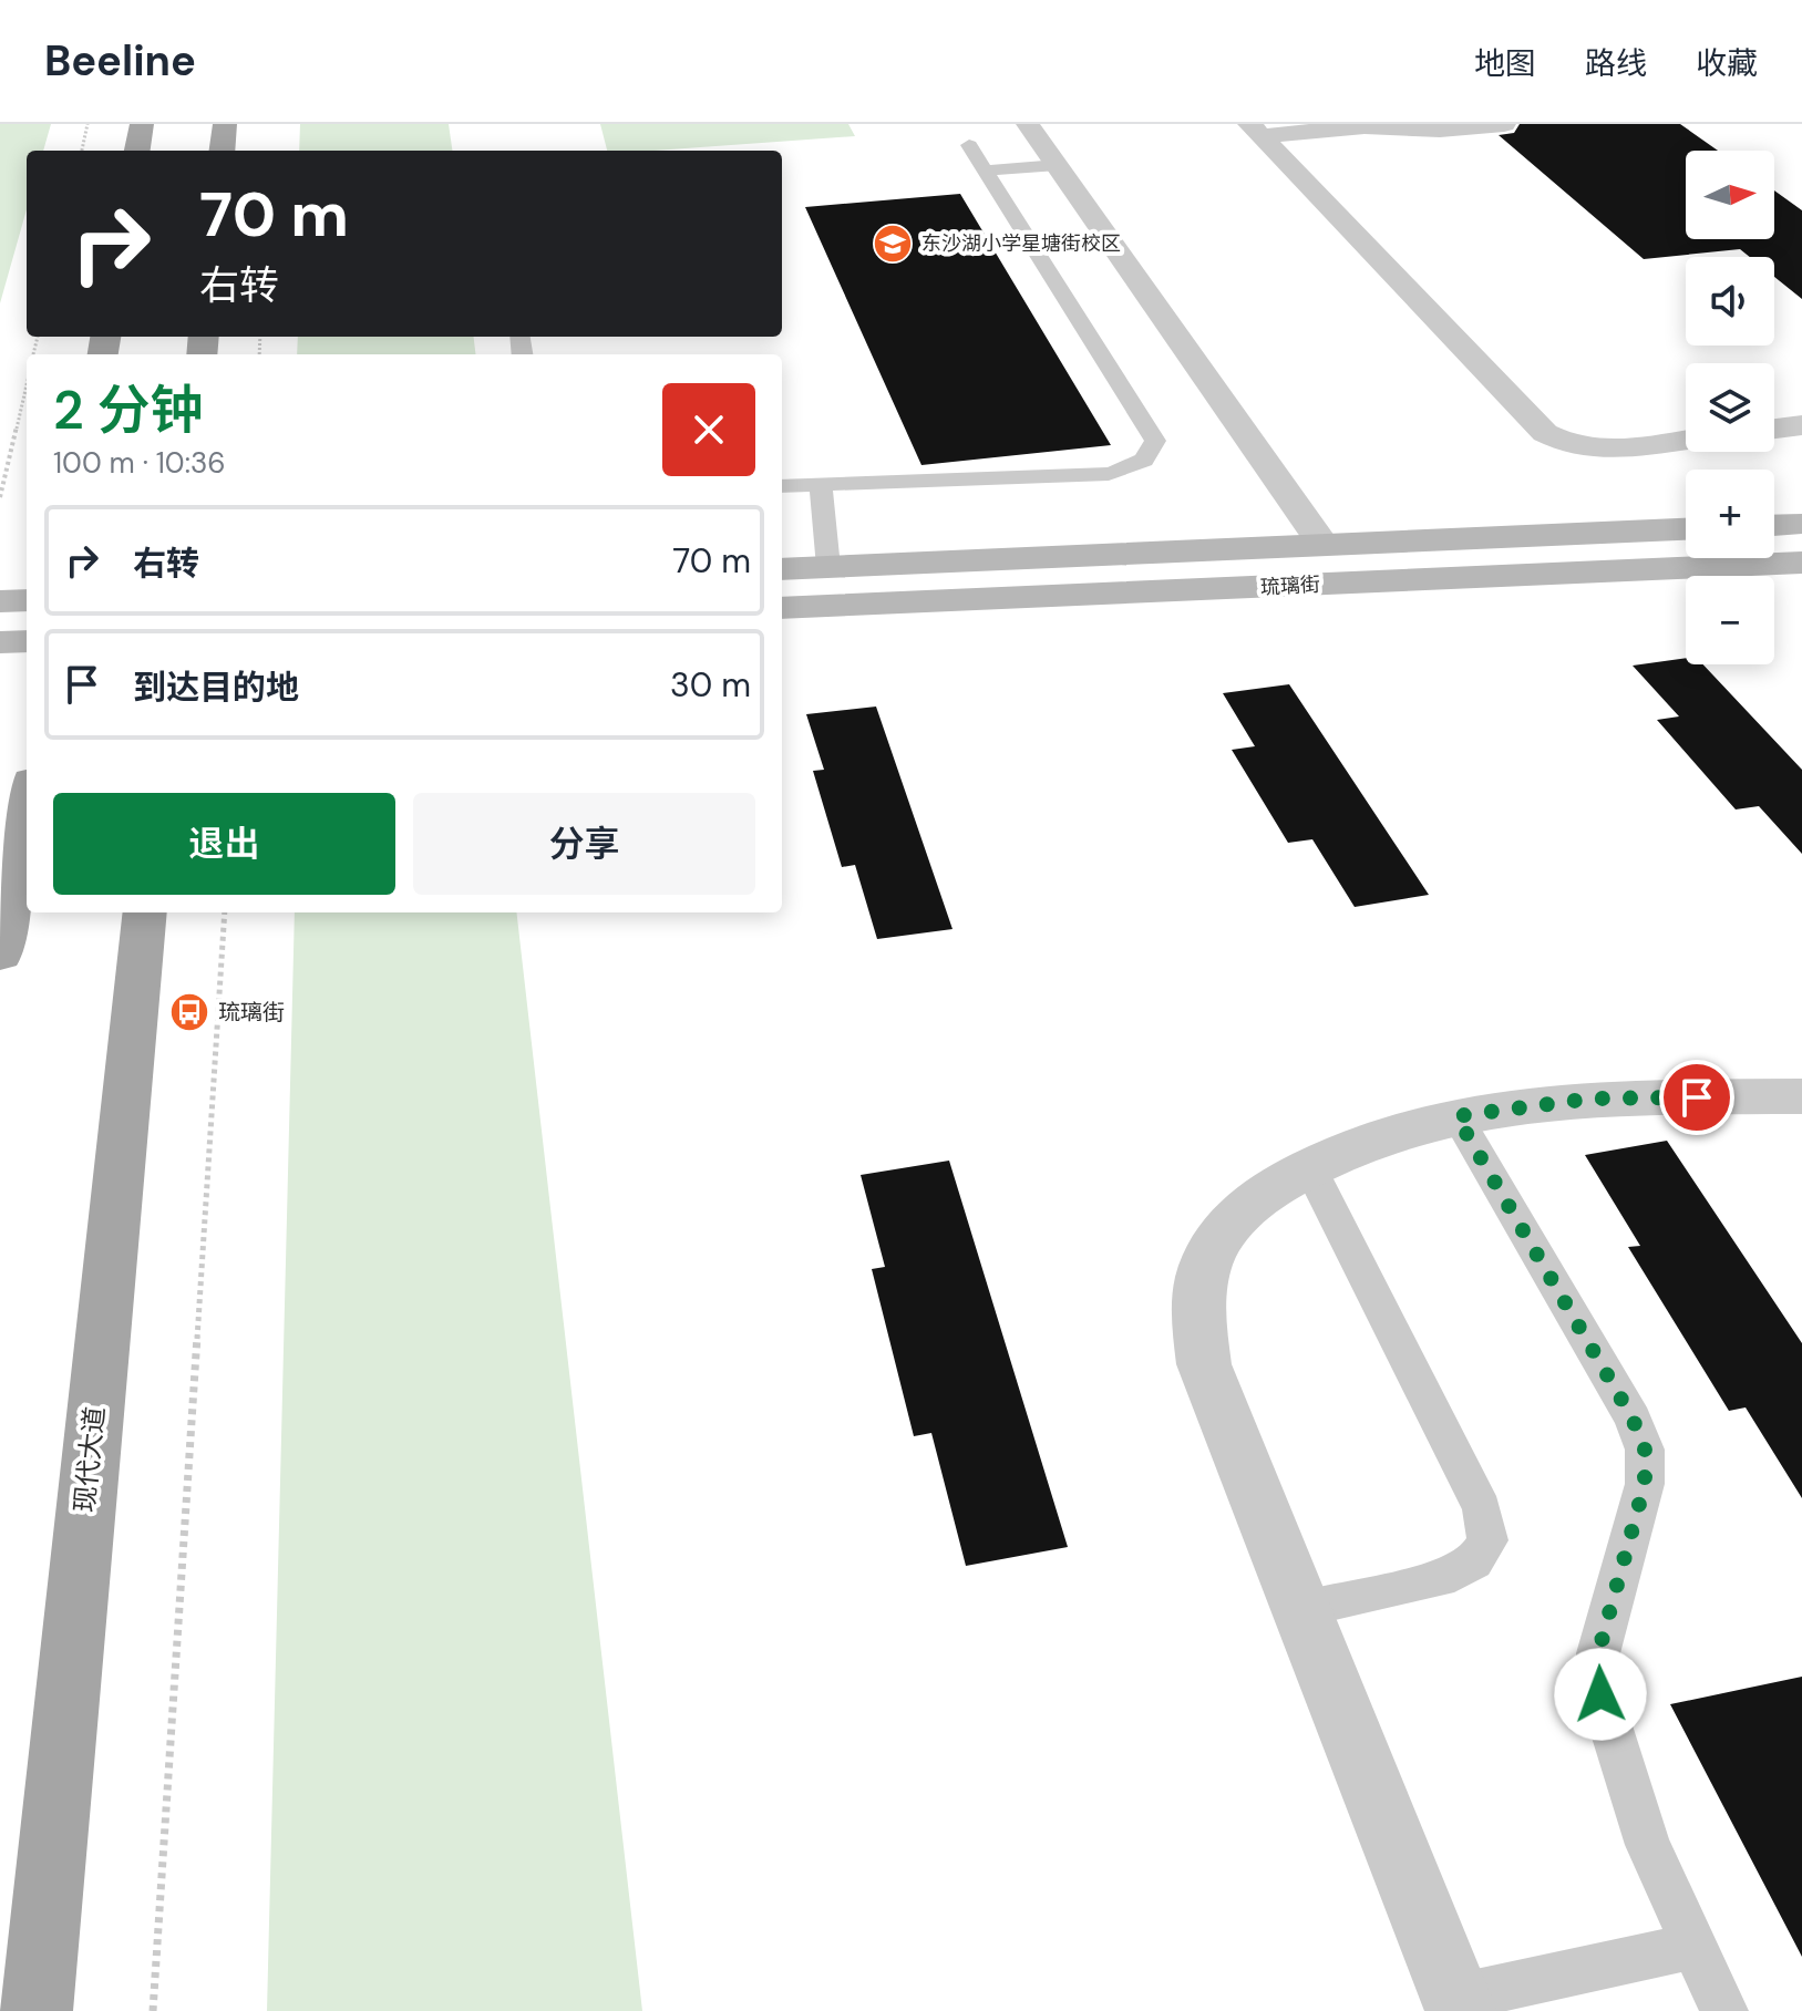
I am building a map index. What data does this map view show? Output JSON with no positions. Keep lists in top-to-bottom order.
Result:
{
  "streets": {
    "main road": ["琉璃街", "现代大道"]
  },
  "places": {
    "school or university": ["东沙湖小学星塘街校区"],
    "bus stop": ["琉璃街"]
  },
  "north": "right",
  "page": {
    "header": "Beeline",
    "nav": ["地图", "路线", "收藏"],
    "map_buttons": ["+", "−"],
    "turn": ["70 m", "右转"],
    "heading": ["2 分钟", "100 m · 10:36"],
    "list": [
      {
        "name": "右转",
        "value": "70 m"
      },
      {
        "name": "到达目的地",
        "value": "30 m"
      }
    ],
    "buttons": ["退出", "分享"]
  }
}
